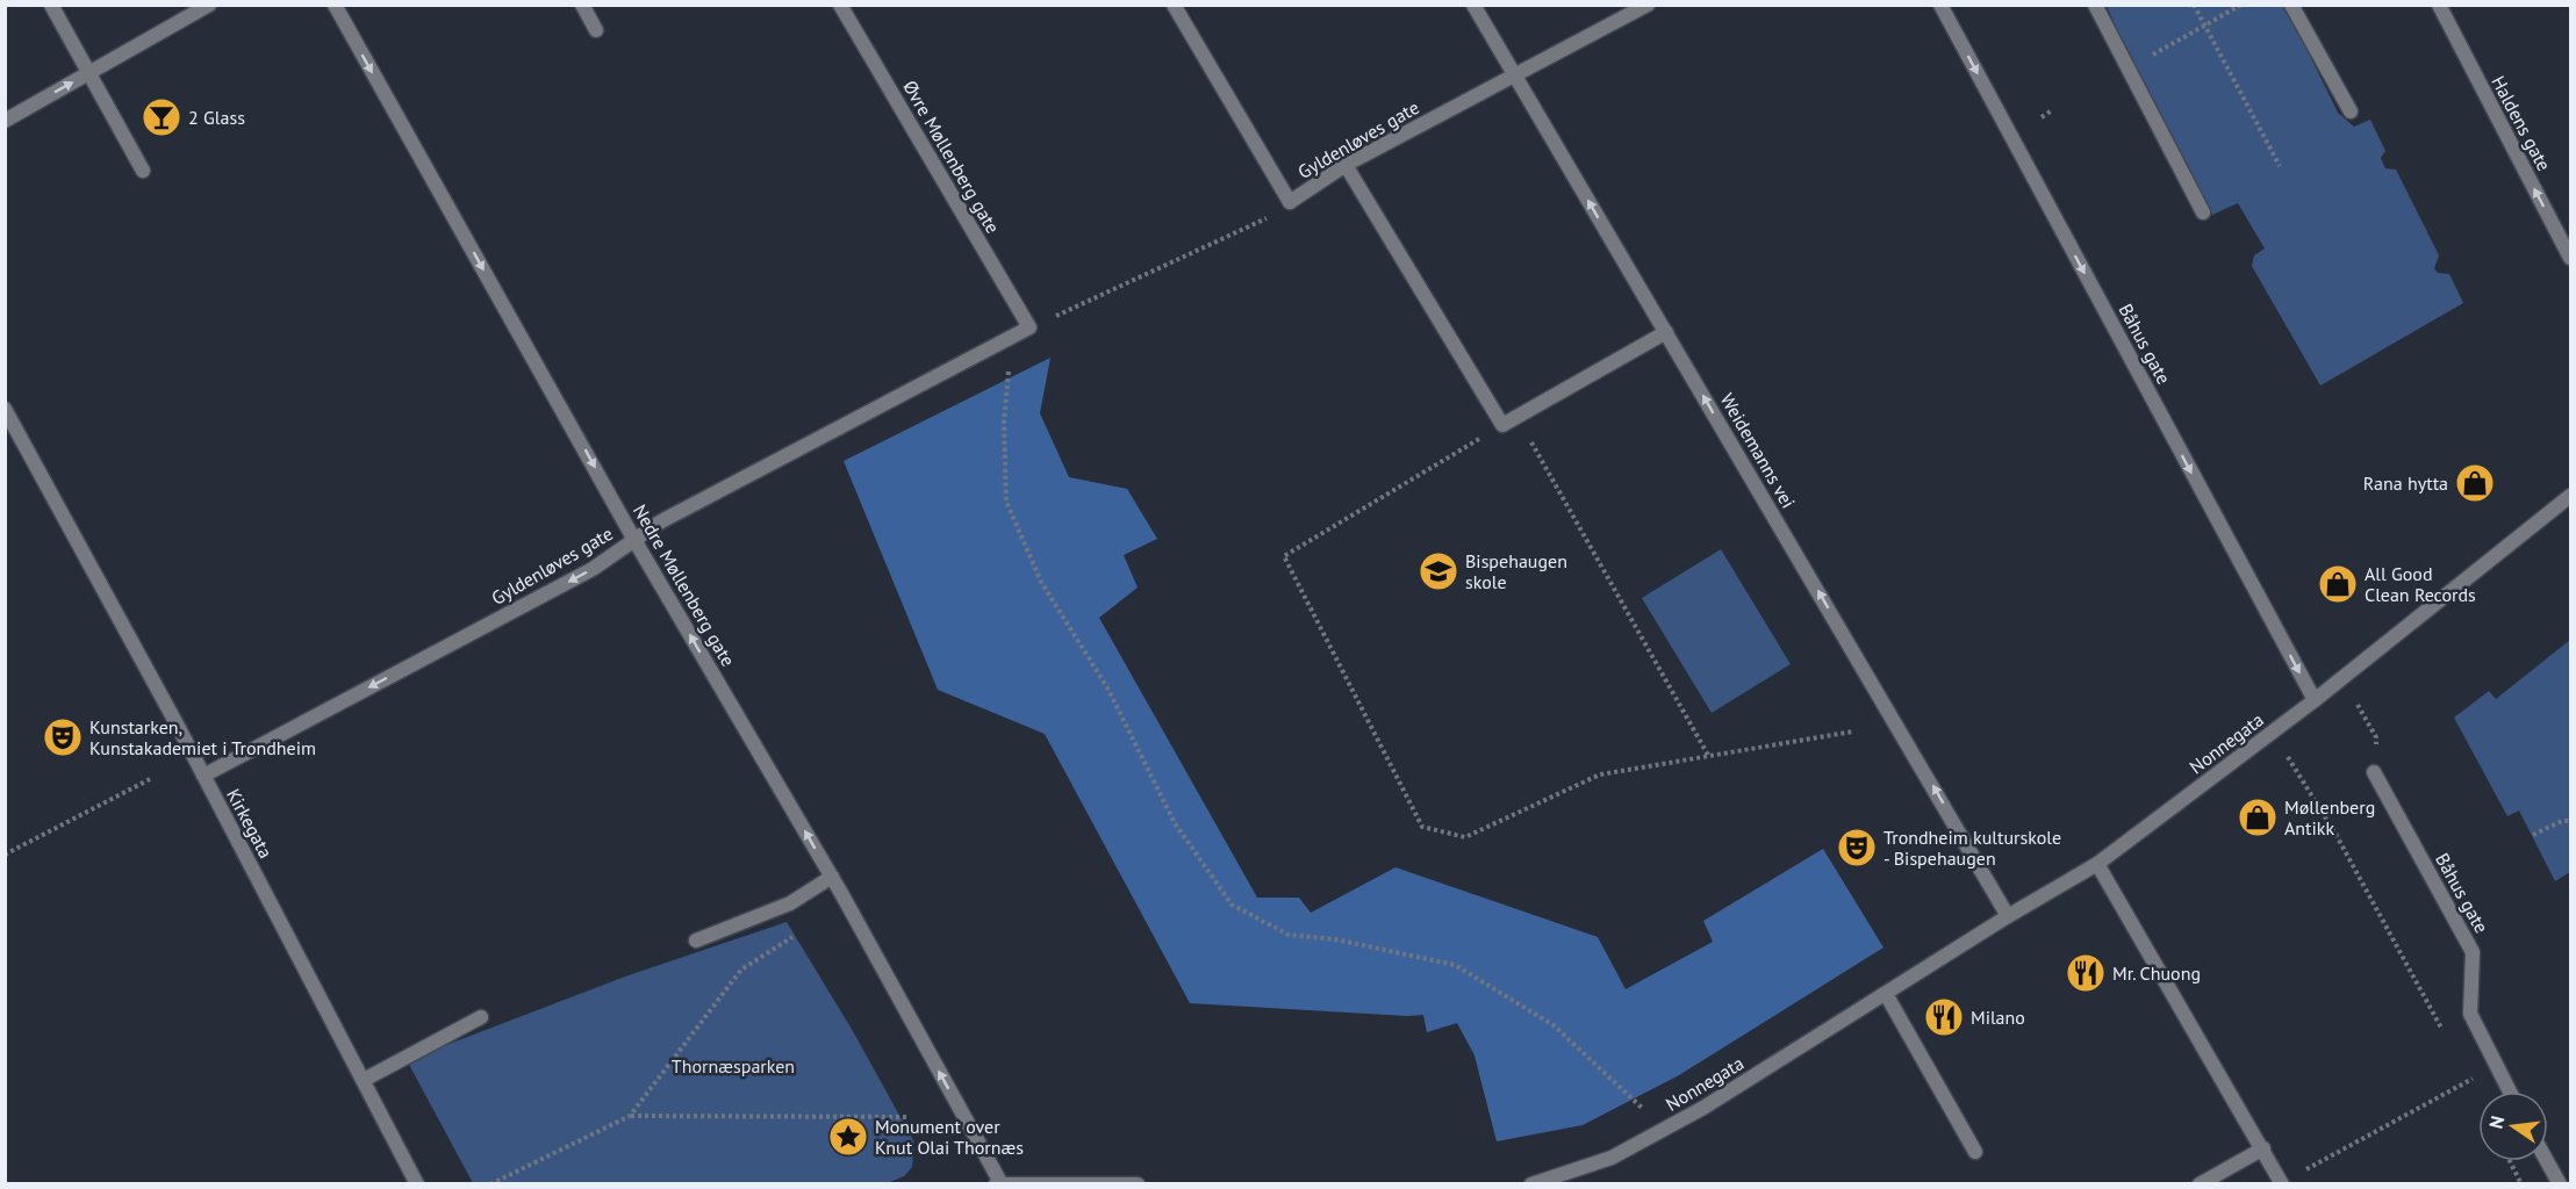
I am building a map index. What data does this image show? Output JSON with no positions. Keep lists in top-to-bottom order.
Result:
{
  "streets": {
    "street": [
      "Haldens gate",
      "Gyldenløves gate",
      "Øvre Møllenberg gate",
      "Båhus gate",
      "Weidemanns vei",
      "Nedre Møllenberg gate",
      "Nonnegata",
      "Kirkegata"
    ]
  },
  "crossings": [
    ["Gyldenløves gate", "Øvre Møllenberg gate"],
    ["Gyldenløves gate", "Weidemanns vei"],
    ["Gyldenløves gate", "Nedre Møllenberg gate"],
    ["Gyldenløves gate", "Kirkegata"],
    ["Båhus gate", "Nonnegata"],
    ["Weidemanns vei", "Nonnegata"]
  ],
  "one_way": ["Haldens gate", "Båhus gate", "Weidemanns vei"],
  "parks": ["Thornæsparken"],
  "places": {
    "bar": ["2 Glass"],
    "shop": ["Rana hytta", "All Good Clean Records", "Møllenberg Antikk"],
    "school or university": ["Bispehaugen skole"],
    "theatre": ["Kunstarken, Kunstakademiet i Trondheim", "Trondheim kulturskole - Bispehaugen"],
    "restaurant": ["Mr. Chuong", "Milano"],
    "place": ["Monument over Knut Olai Thornæs"]
  },
  "north": "left"
}
